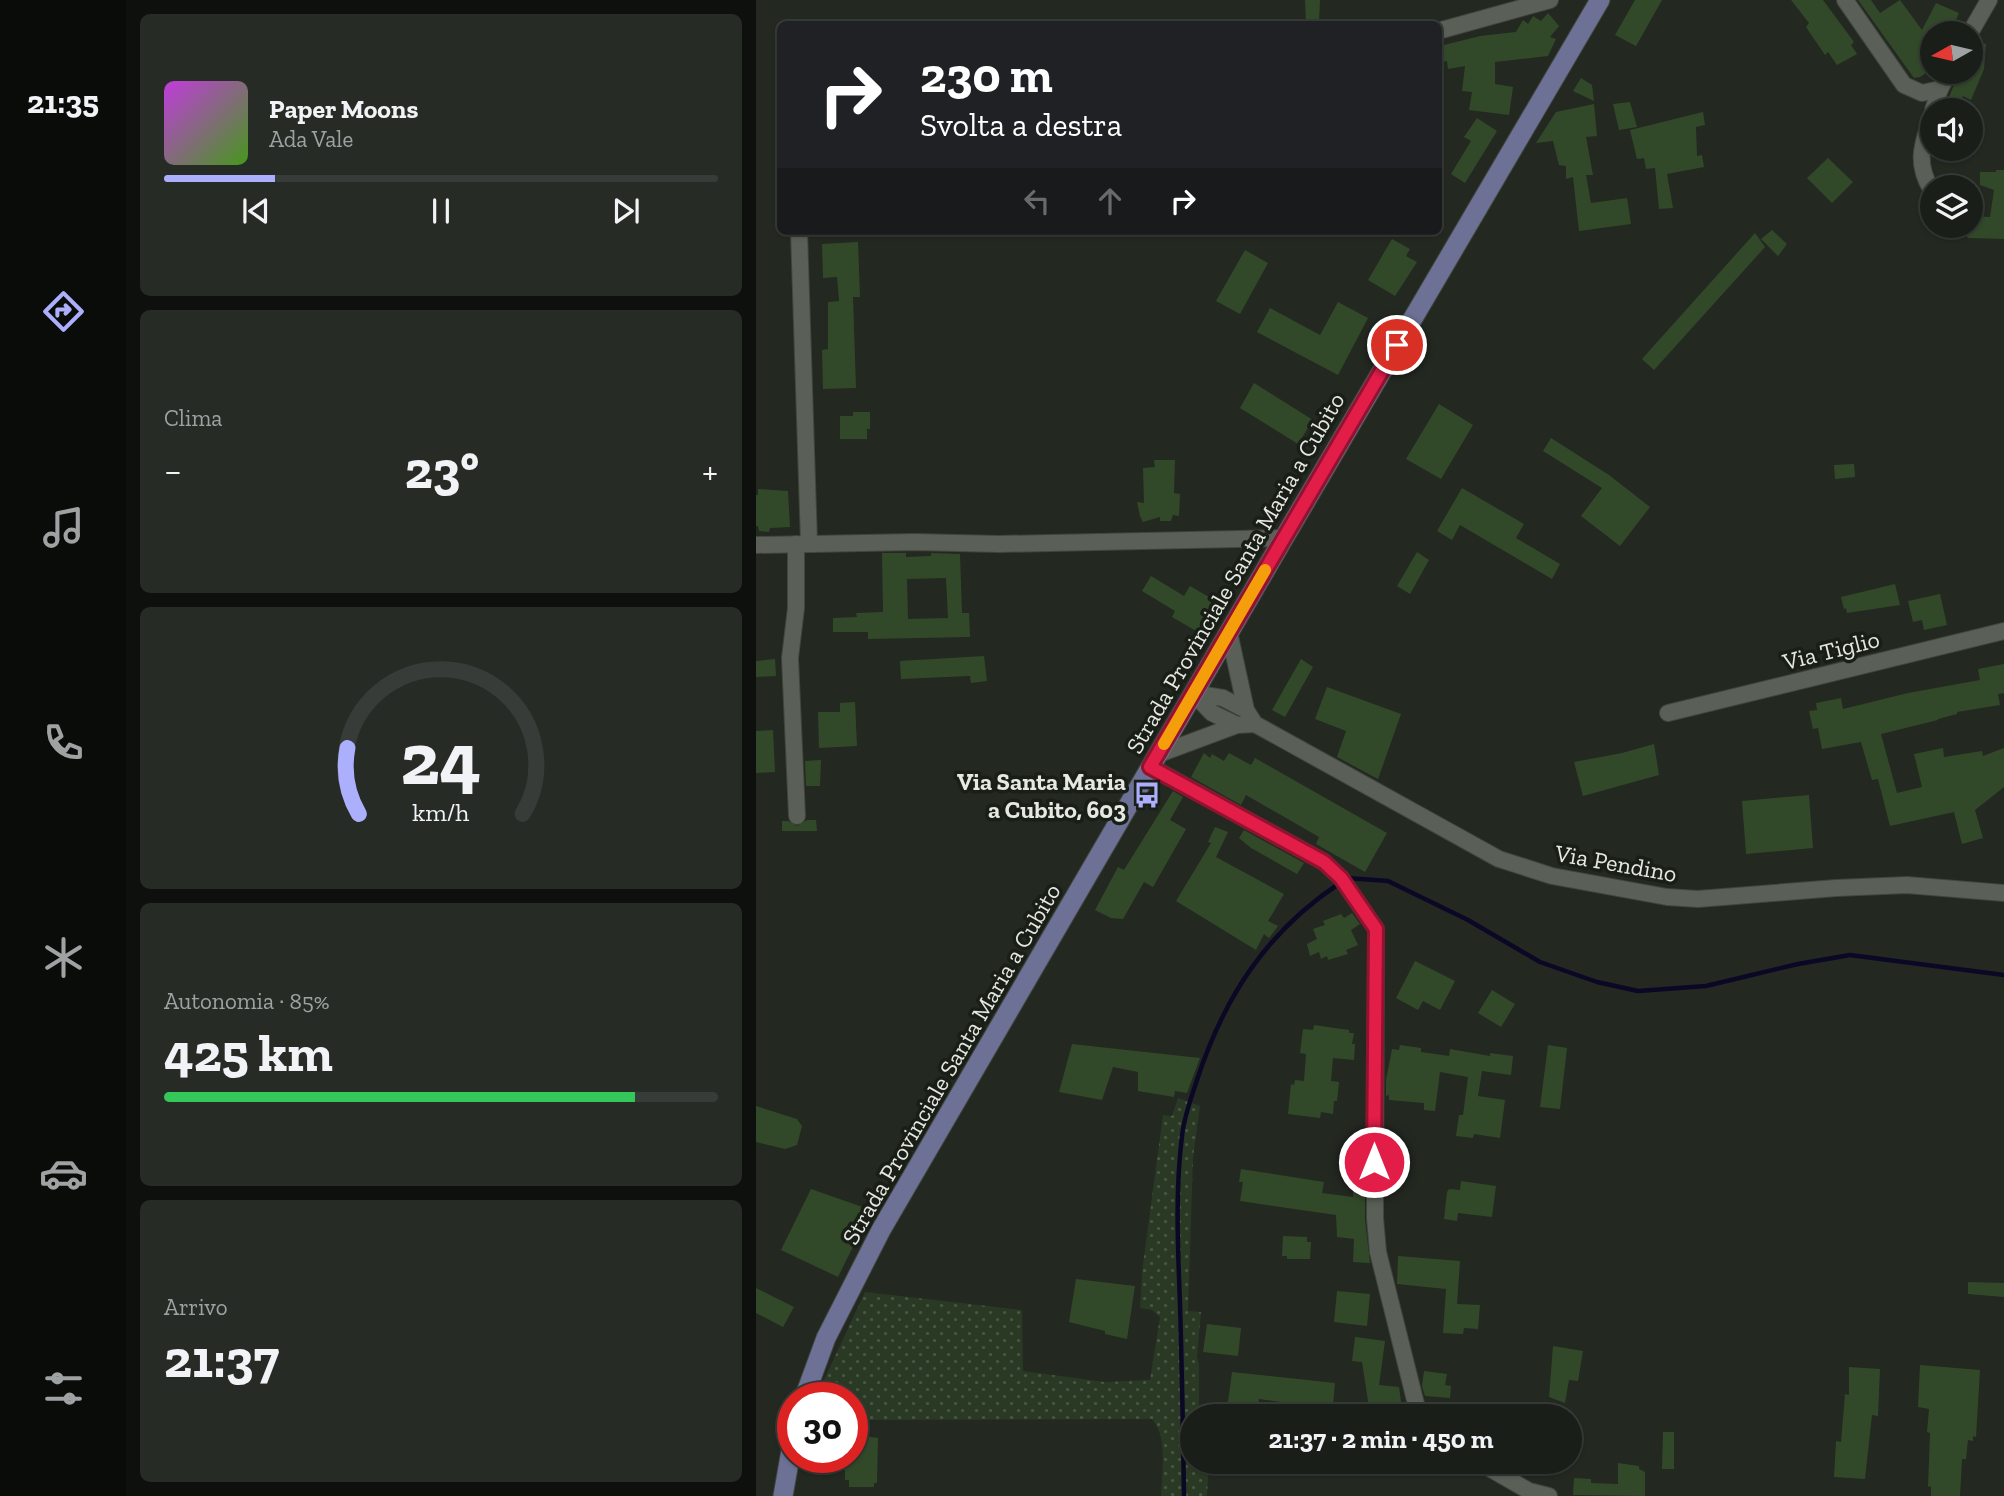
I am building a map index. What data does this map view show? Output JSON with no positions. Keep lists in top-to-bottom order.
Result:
{
  "streets": {
    "main road": ["Strada Provinciale Santa Maria a Cubito"],
    "street": ["Via Tiglio", "Via Pendino"]
  },
  "crossings": [
    ["Strada Provinciale Santa Maria a Cubito", "Via Pendino"]
  ],
  "places": {
    "bus stop": ["Via Santa Maria a Cubito, 603"]
  },
  "north": "left",
  "page": {
    "tabs": "21:35",
    "turn": ["230 m", "Svolta a destra"],
    "song": ["Paper Moons", "Ada Vale"],
    "tile": [
      "Clima",
      ["Autonomia · 85%", "425 km"],
      ["Arrivo", "21:37"]
    ],
    "heat": ["−", "23°", "+"],
    "limit": "30",
    "trip": "21:37 · 2 min · 450 m",
    "gauge": ["24", "km/h"]
  }
}
